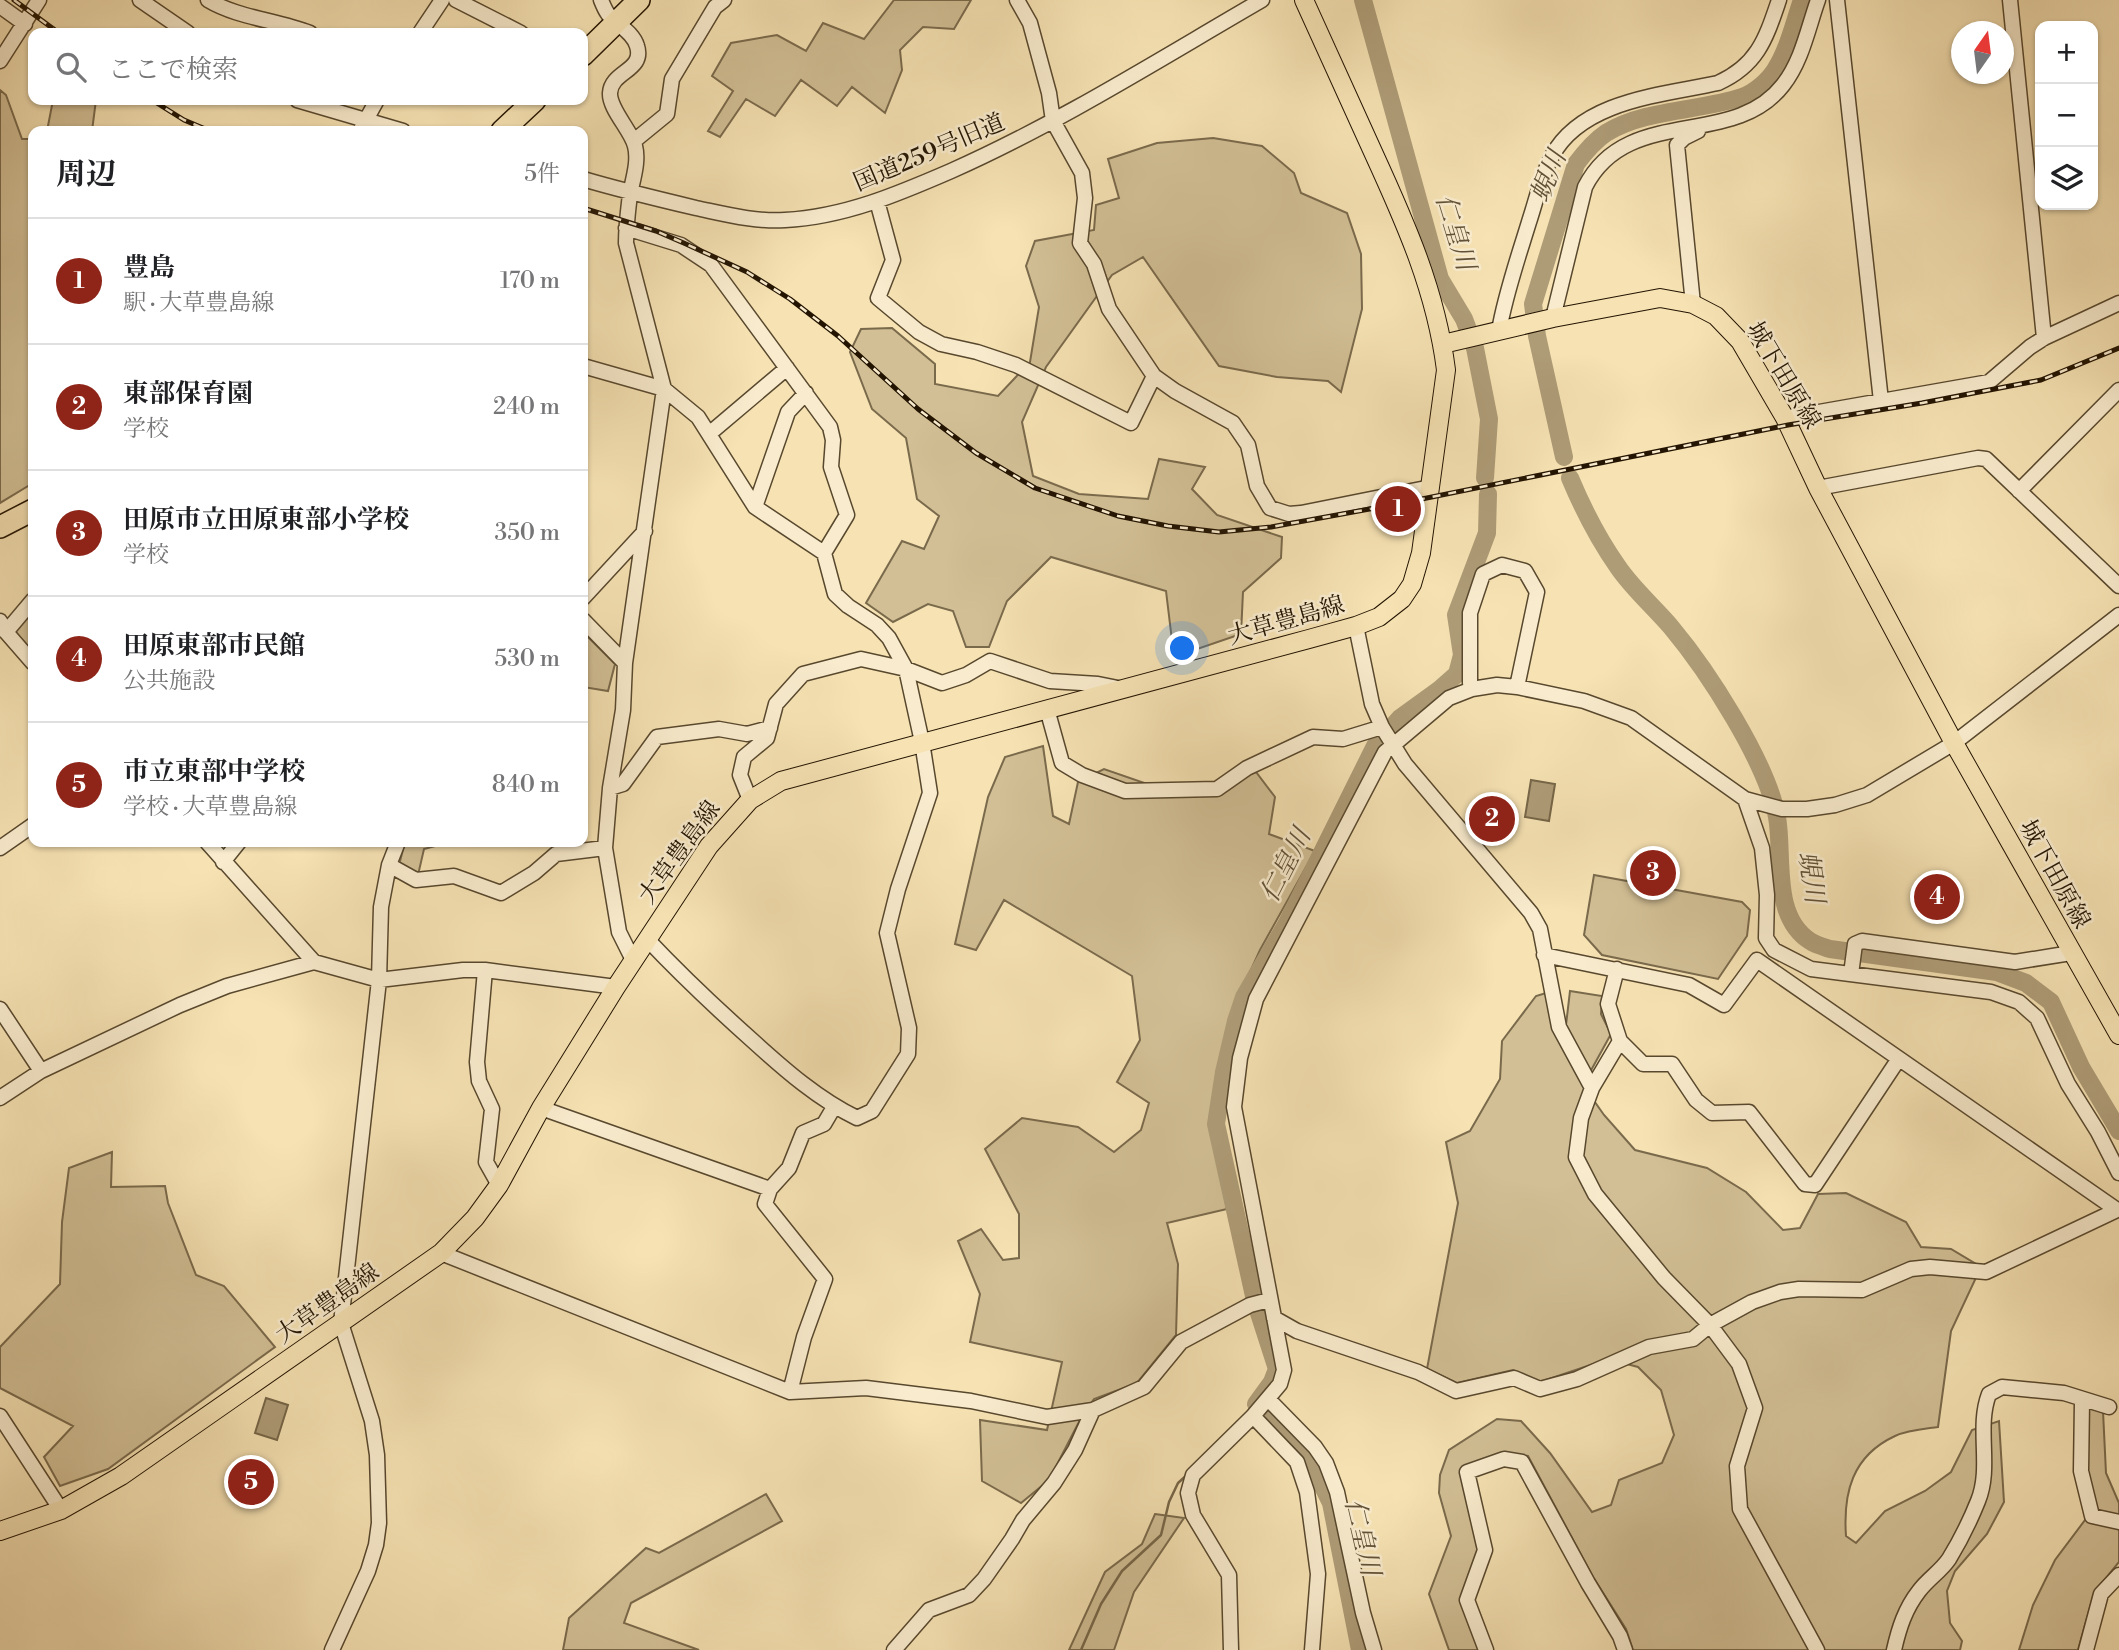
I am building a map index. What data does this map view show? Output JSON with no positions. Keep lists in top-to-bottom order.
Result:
{
  "streets": {
    "main road": ["城下田原線", "大草豊島線"],
    "street": ["国道259号旧道"]
  },
  "crossings": [
    ["城下田原線", "大草豊島線"]
  ],
  "water": ["蜆川", "仁皇川"],
  "north": "top",
  "page": {
    "map_buttons": ["+", "−"],
    "search": "ここで検索",
    "heading": ["周辺", "5件"],
    "list": [
      {
        "mark": "1",
        "name": "豊島",
        "note": "駅 · 大草豊島線",
        "value": "170 m"
      },
      {
        "mark": "2",
        "name": "東部保育園",
        "note": "学校",
        "value": "240 m"
      },
      {
        "mark": "3",
        "name": "田原市立田原東部小学校",
        "note": "学校",
        "value": "350 m"
      },
      {
        "mark": "4",
        "name": "田原東部市民館",
        "note": "公共施設",
        "value": "530 m"
      },
      {
        "mark": "5",
        "name": "市立東部中学校",
        "note": "学校 · 大草豊島線",
        "value": "840 m"
      }
    ],
    "pins": [
      "1",
      "2",
      "3",
      "4",
      "5"
    ]
  }
}
